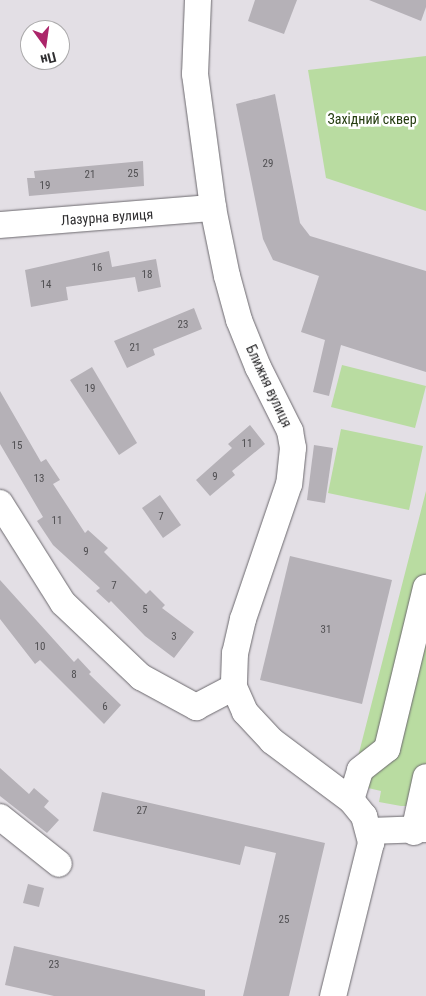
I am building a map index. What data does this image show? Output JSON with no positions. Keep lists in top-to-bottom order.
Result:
{
  "streets": {
    "street": ["Лазурна вулиця", "Ближня вулиця"]
  },
  "crossings": [
    ["Лазурна вулиця", "Ближня вулиця"]
  ],
  "parks": ["Західний сквер"],
  "house_numbers": [
    "29",
    "25",
    "21",
    "19",
    "16",
    "18",
    "14",
    "23",
    "21",
    "19",
    "11",
    "15",
    "9",
    "13",
    "7",
    "11",
    "9",
    "7",
    "5",
    "31",
    "3",
    "10",
    "8",
    "6",
    "27",
    "25",
    "23"
  ],
  "north": "bottom"
}
